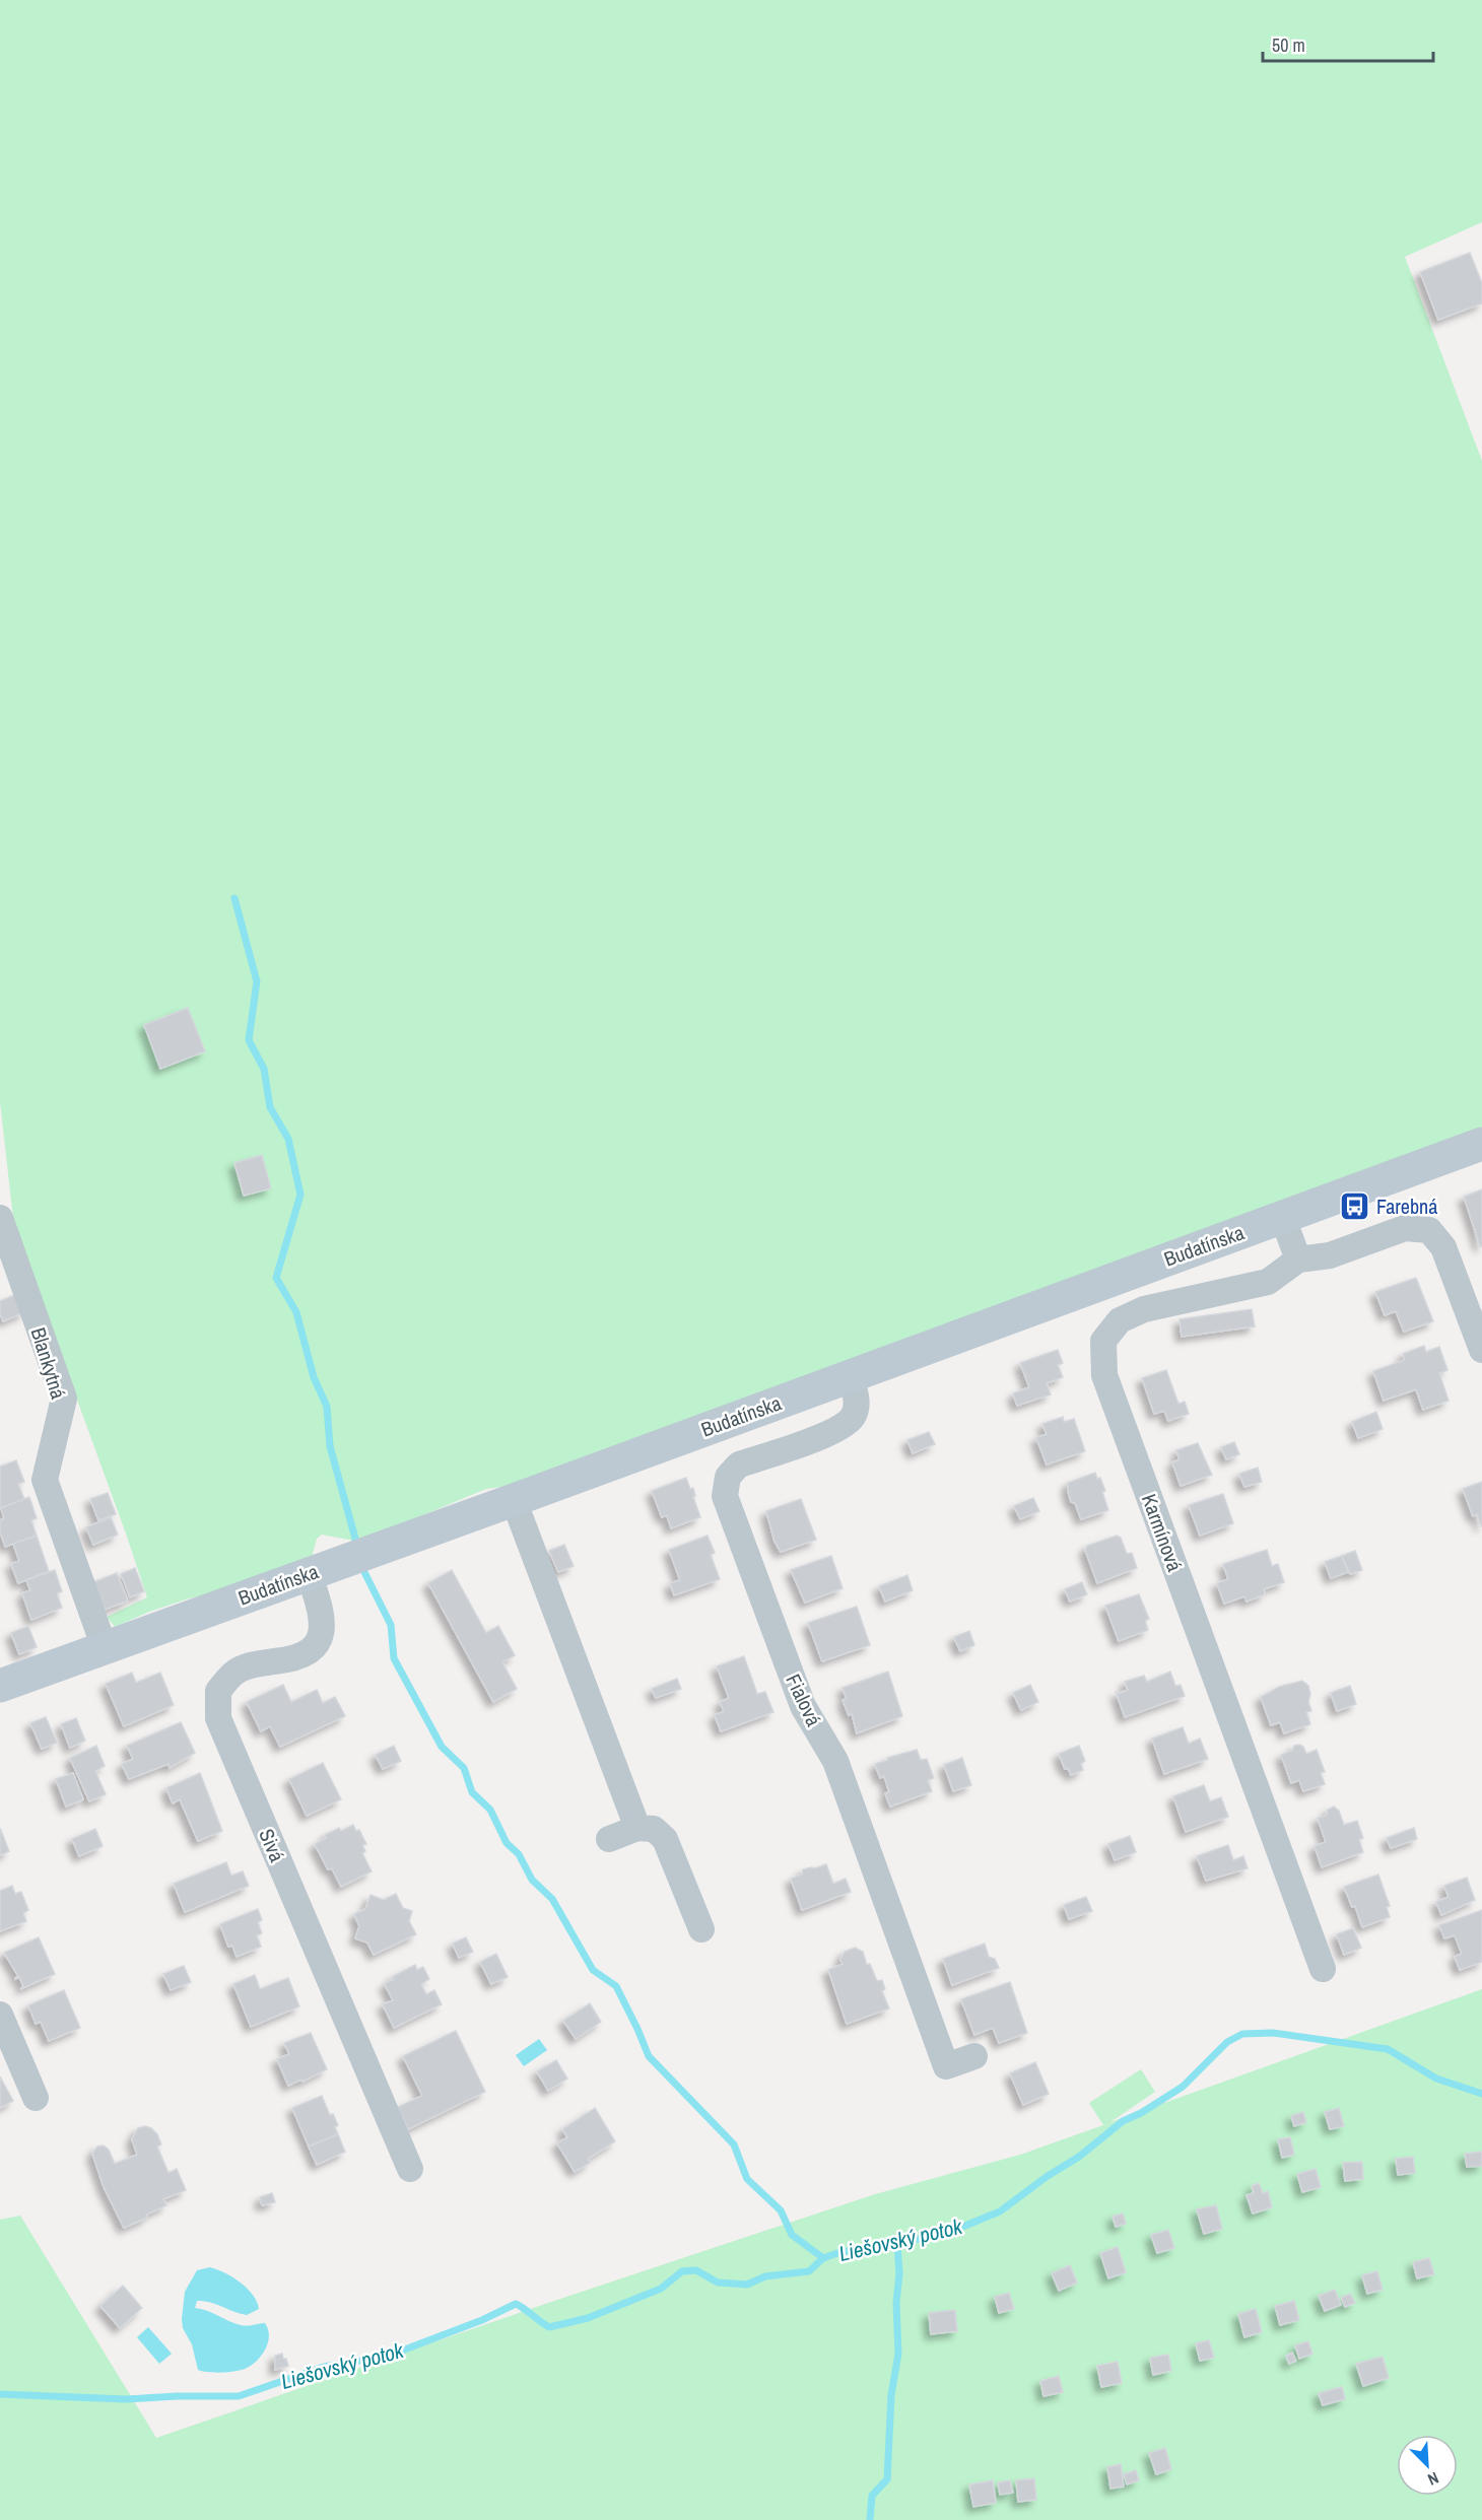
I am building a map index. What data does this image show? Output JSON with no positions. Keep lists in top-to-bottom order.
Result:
{
  "streets": {
    "street": [
      "Budatínska",
      "Blankytná",
      "Karmínová",
      "Fialová",
      "Sivá"
    ]
  },
  "crossings": [
    ["Budatínska", "Blankytná"],
    ["Budatínska", "Fialová"],
    ["Budatínska", "Sivá"]
  ],
  "water": ["Liešovský potok"],
  "places": {
    "bus stop": ["Farebná"]
  },
  "scale_bar": "50 m",
  "north": "bottom right"
}
